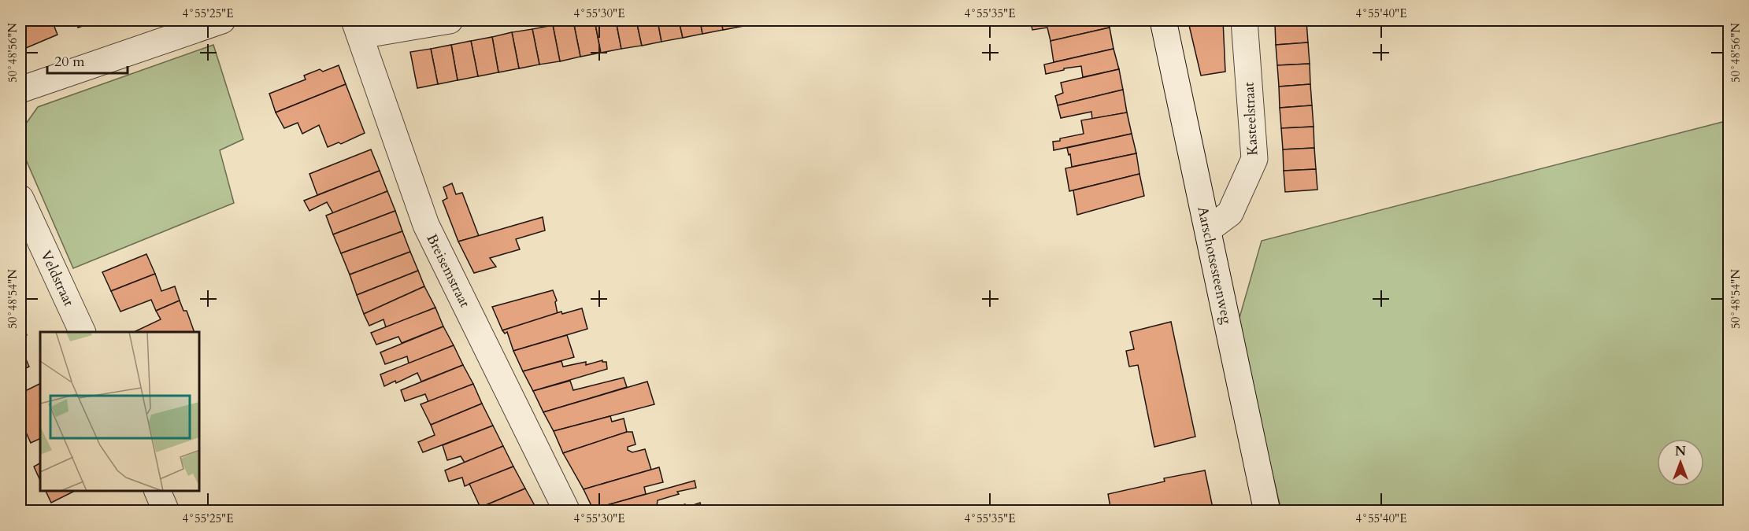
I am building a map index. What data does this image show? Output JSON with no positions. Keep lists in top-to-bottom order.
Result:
{
  "streets": {
    "street": [
      "Kasteelstraat",
      "Aarschotsesteenweg",
      "Breisemstraat",
      "Veldstraat"
    ]
  },
  "crossings": [
    ["Kasteelstraat", "Aarschotsesteenweg"]
  ],
  "scale_bar": "20 m",
  "north": "top",
  "coordinates": [
    "4°55'25\"E",
    "4°55'30\"E",
    "4°55'35\"E",
    "4°55'40\"E",
    "50°48'56\"N",
    "50°48'54\"N"
  ]
}
